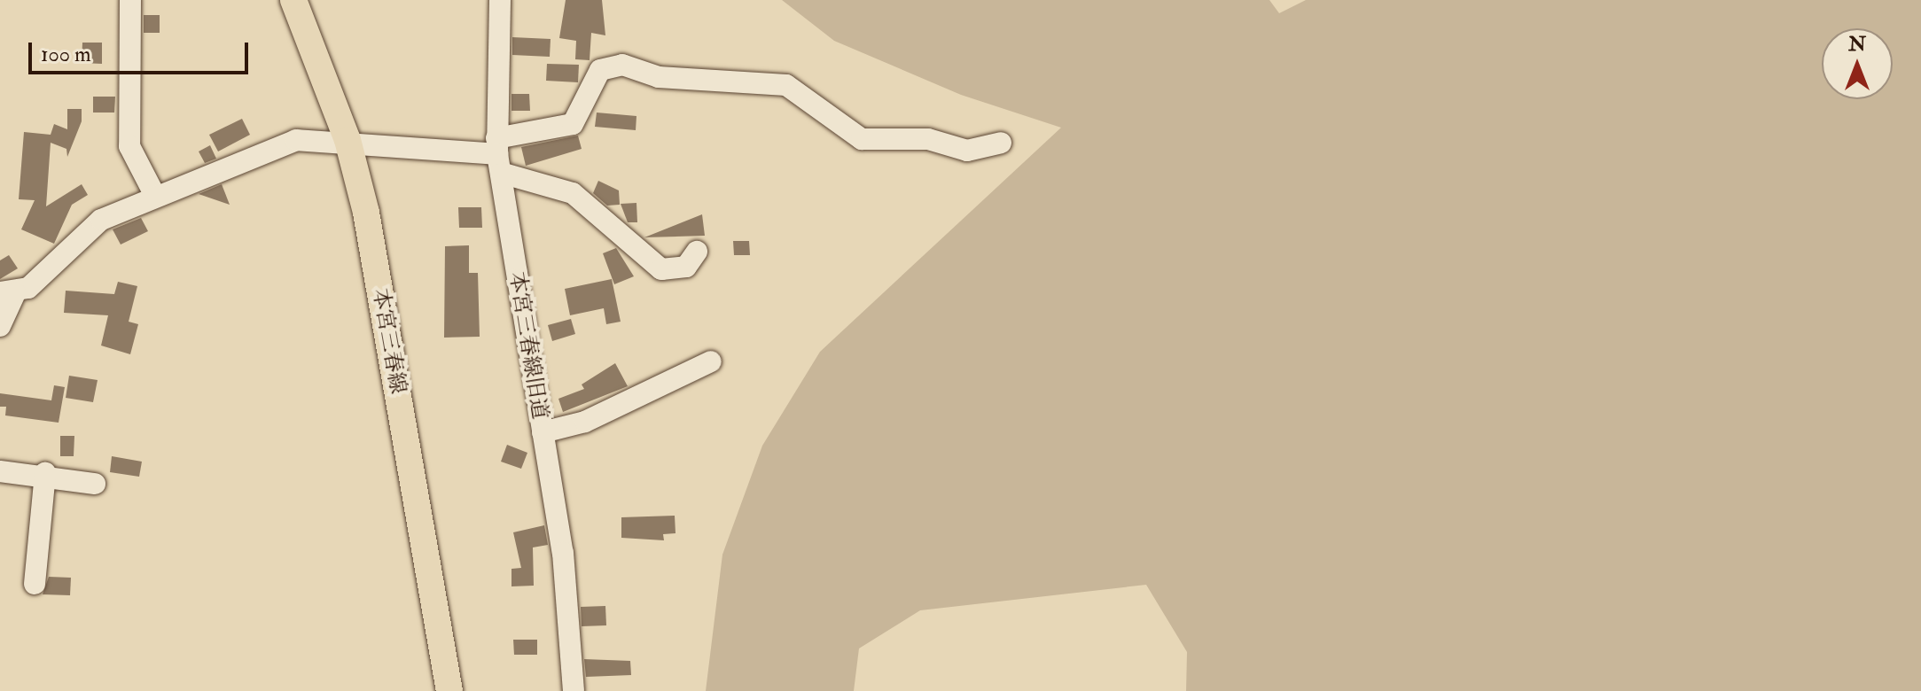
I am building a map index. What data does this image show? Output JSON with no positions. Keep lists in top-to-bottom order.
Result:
{
  "streets": {
    "main road": ["本宮三春線"],
    "street": ["本宮三春線旧道"]
  },
  "scale_bar": "100 m",
  "north": "top"
}
